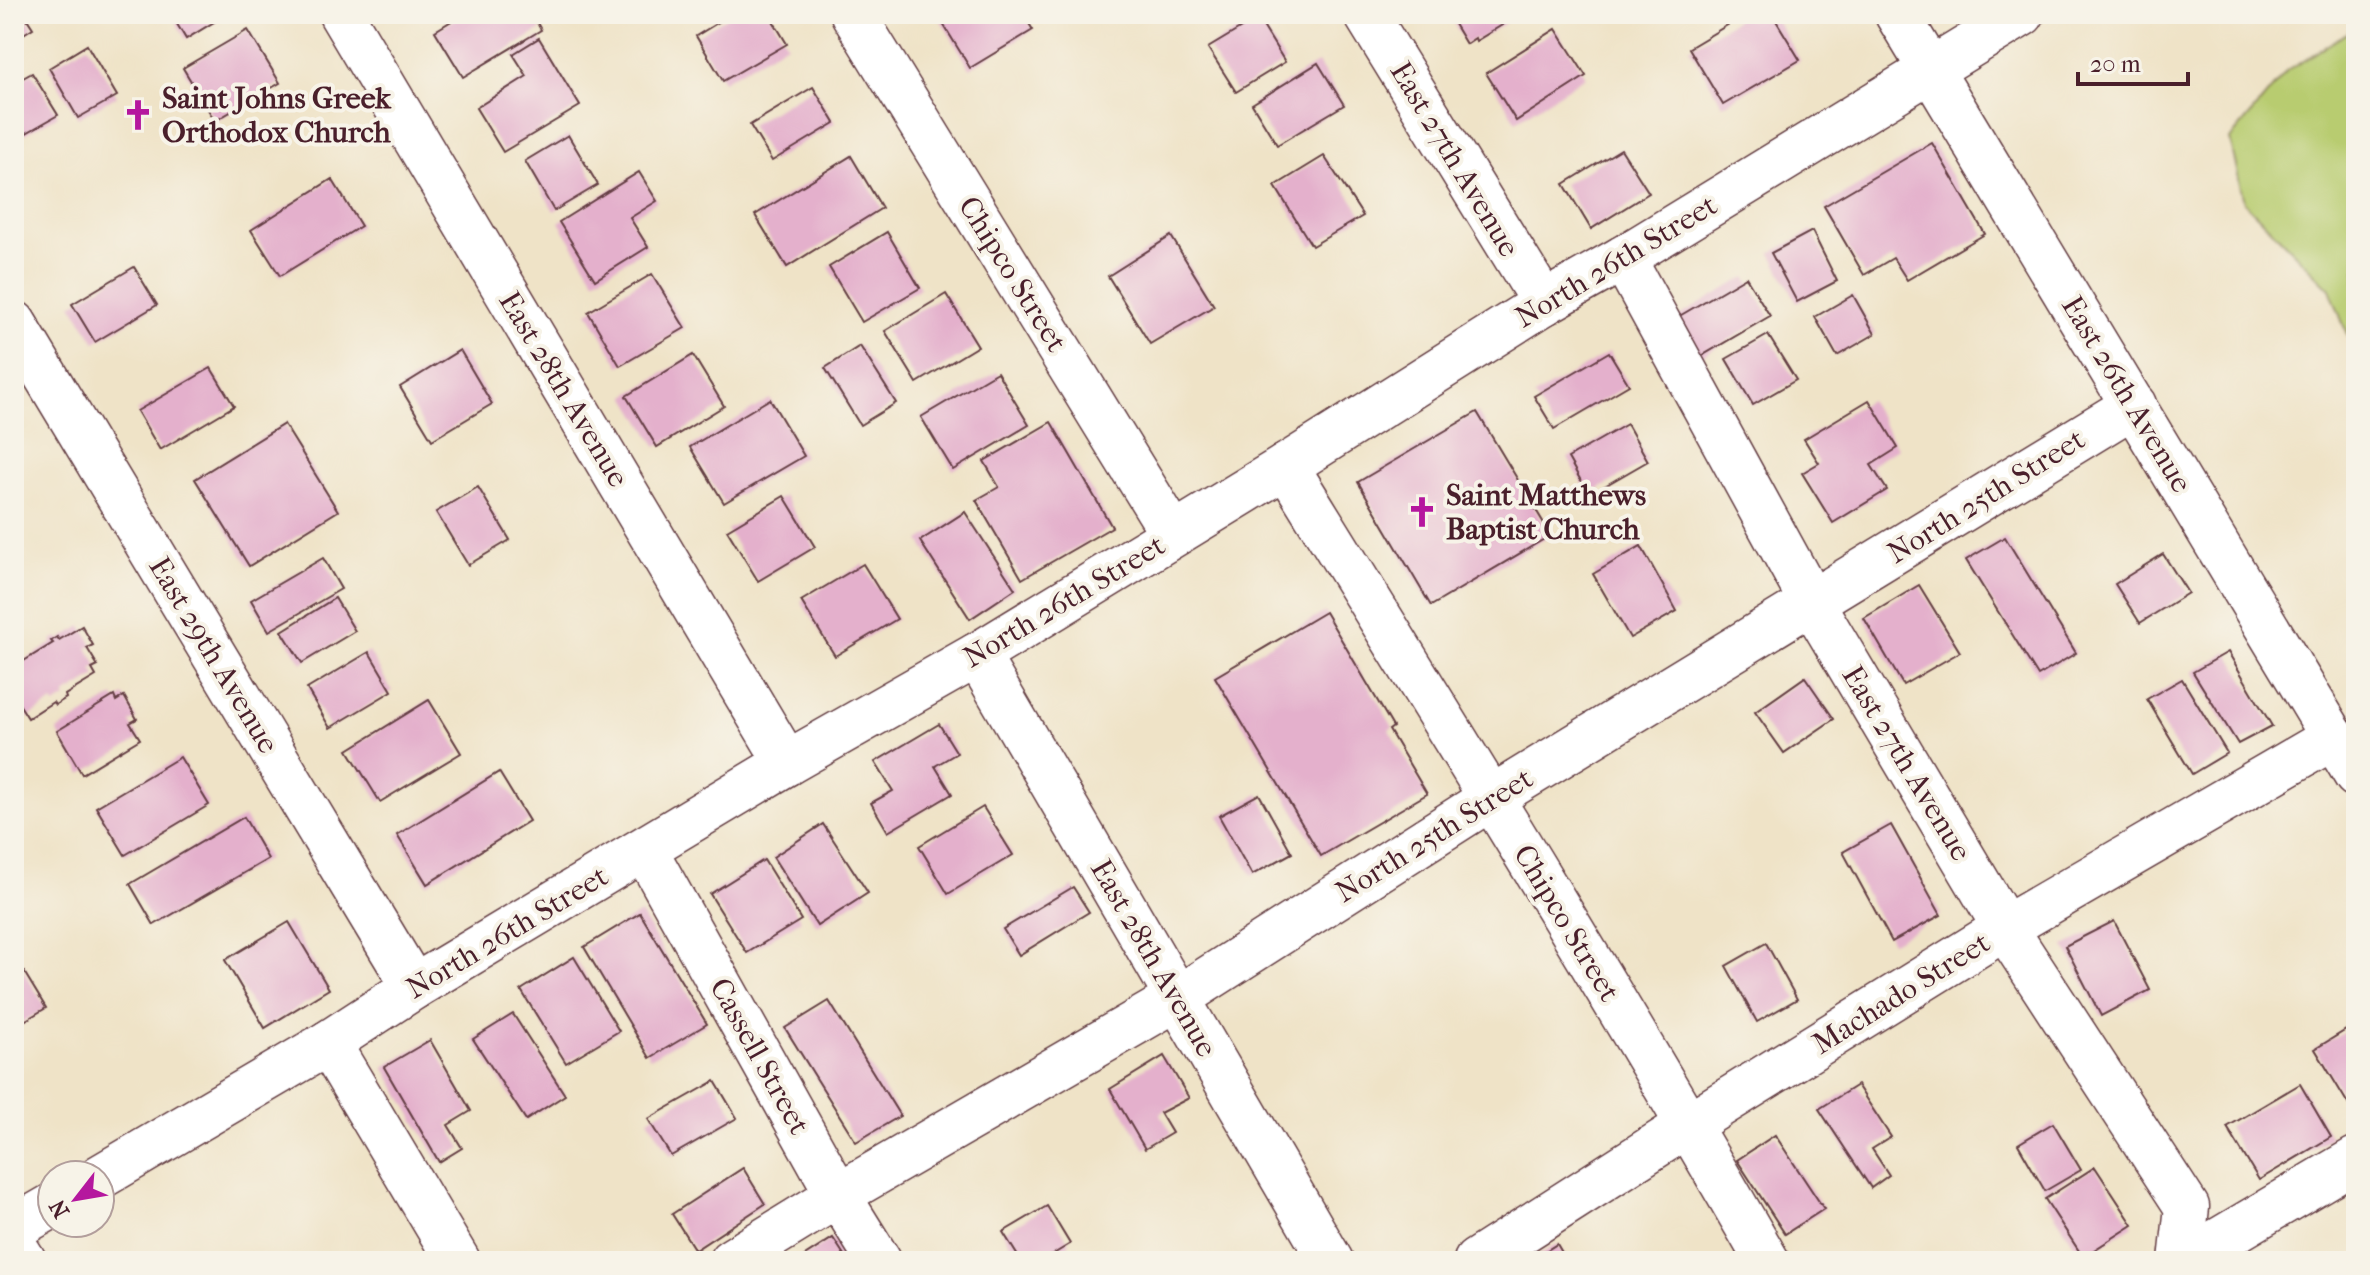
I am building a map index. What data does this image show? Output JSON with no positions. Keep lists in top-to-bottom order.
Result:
{
  "streets": {
    "street": [
      "East 27th Avenue",
      "North 26th Street",
      "Chipco Street",
      "East 28th Avenue",
      "East 26th Avenue",
      "North 25th Street",
      "East 29th Avenue",
      "Machado Street",
      "Cassell Street"
    ]
  },
  "crossings": [
    ["East 27th Avenue", "North 26th Street"],
    ["East 27th Avenue", "North 25th Street"],
    ["East 27th Avenue", "Machado Street"],
    ["North 26th Street", "Chipco Street"],
    ["North 26th Street", "East 28th Avenue"],
    ["North 26th Street", "East 26th Avenue"],
    ["North 26th Street", "East 29th Avenue"],
    ["North 26th Street", "Cassell Street"],
    ["Chipco Street", "North 25th Street"],
    ["Chipco Street", "Machado Street"],
    ["East 28th Avenue", "North 25th Street"],
    ["East 26th Avenue", "North 25th Street"],
    ["East 26th Avenue", "Machado Street"],
    ["North 25th Street", "Cassell Street"]
  ],
  "places": {
    "church": ["Saint Johns Greek Orthodox Church", "Saint Matthews Baptist Church"]
  },
  "scale_bar": "20 m",
  "north": "bottom left"
}
